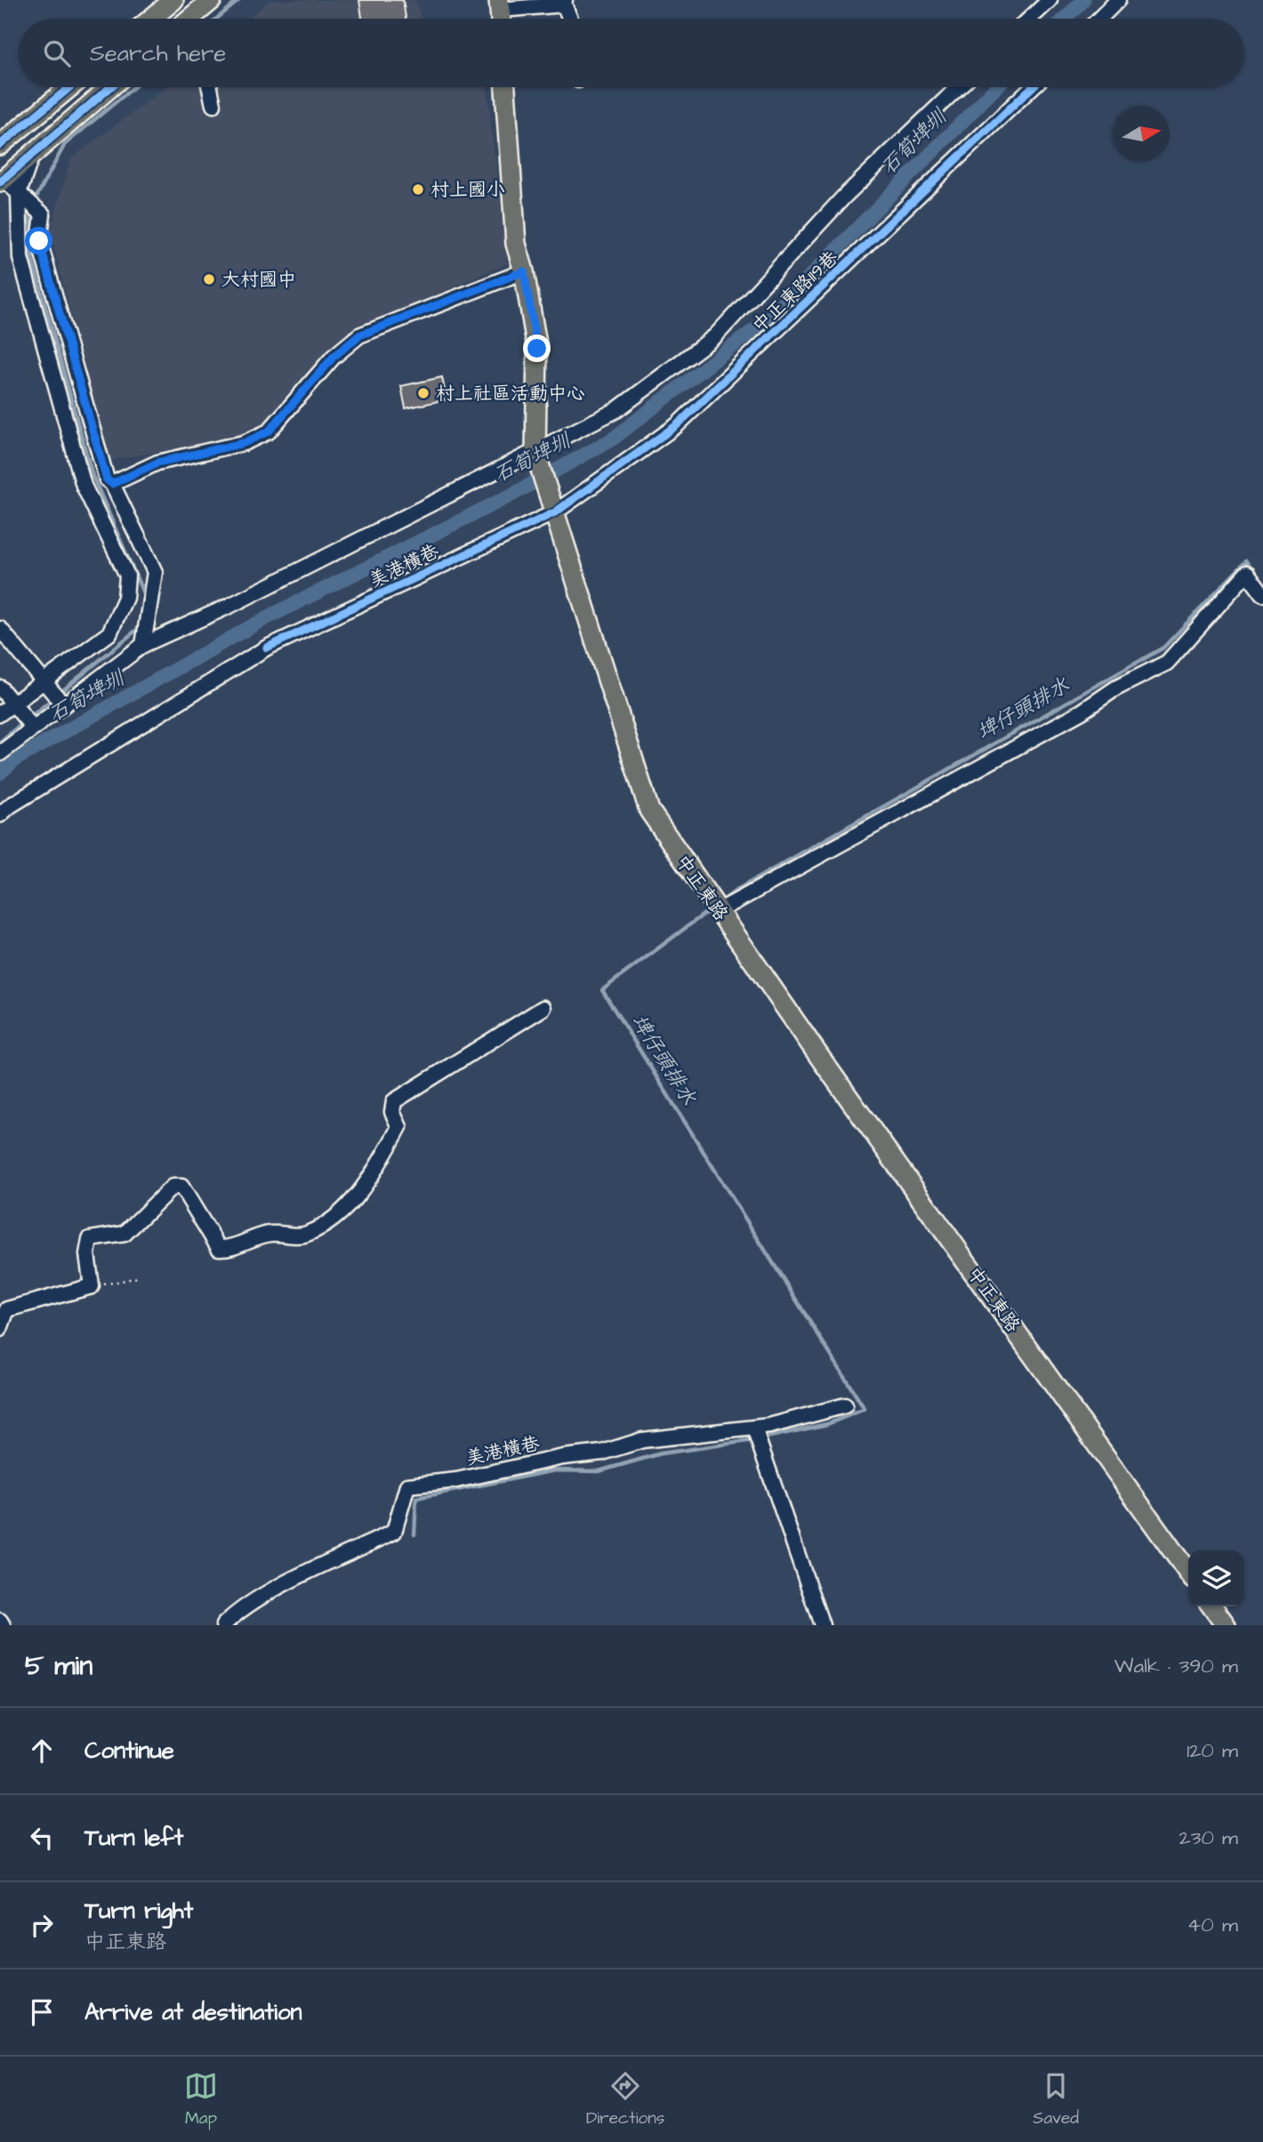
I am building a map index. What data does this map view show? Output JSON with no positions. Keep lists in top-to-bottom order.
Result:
{
  "streets": {
    "main road": ["中正東路"],
    "street": ["中正東路119巷", "美港橫巷"]
  },
  "crossings": [
    ["中正東路119巷", "美港橫巷"],
    ["中正東路119巷", "中正東路"],
    ["美港橫巷", "中正東路"]
  ],
  "water": ["石筍埤圳", "埤仔頭排水"],
  "places": ["村上國小", "大村國中", "村上社區活動中心"],
  "north": "right",
  "page": {
    "search": "Search here",
    "heading": ["5 min", "Walk · 390 m"],
    "list": [
      ["Continue", "120 m"],
      ["Turn left", "230 m"],
      ["Turn right", "中正東路", "40 m"],
      "Arrive at destination"
    ],
    "nav": ["Map", "Directions", "Saved"]
  }
}
